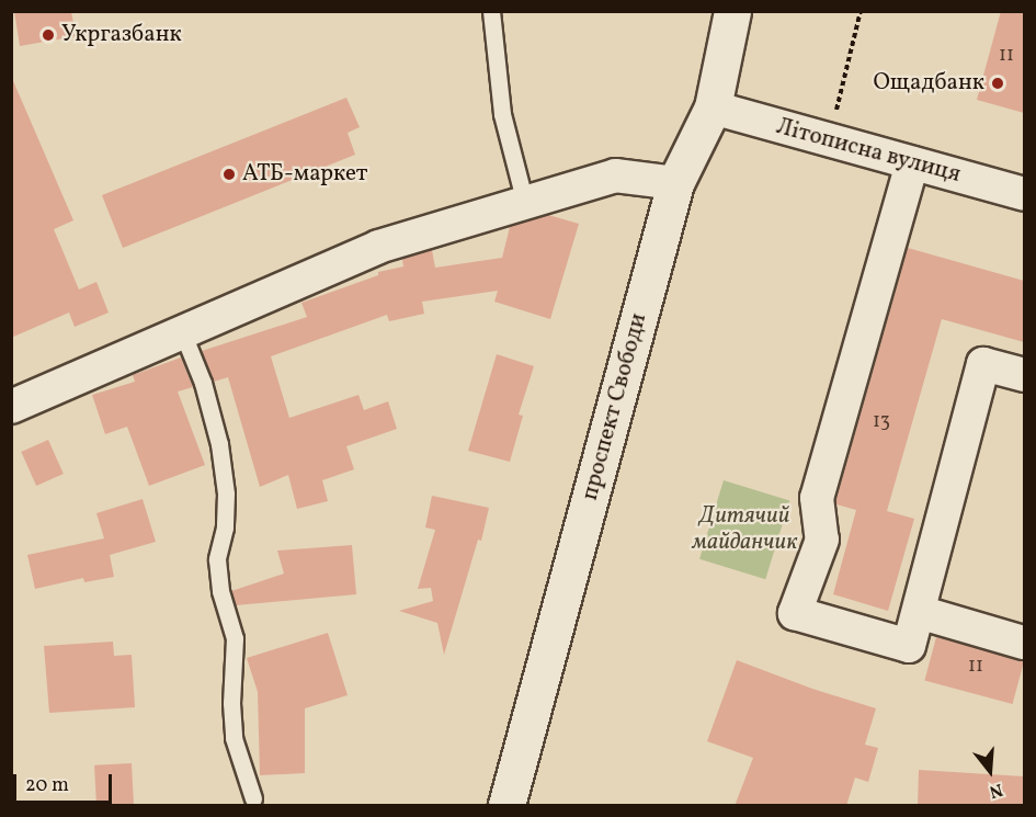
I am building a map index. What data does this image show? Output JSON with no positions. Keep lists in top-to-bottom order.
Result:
{
  "streets": {
    "main road": ["проспект Свободи"],
    "street": ["Літописна вулиця"]
  },
  "crossings": [
    ["Літописна вулиця", "проспект Свободи"]
  ],
  "parks": ["Дитячий майданчик"],
  "places": ["Укргазбанк", "Ощадбанк", "АТБ-маркет"],
  "house_numbers": ["11", "13", "11"],
  "scale_bar": "20 m",
  "north": "bottom"
}
